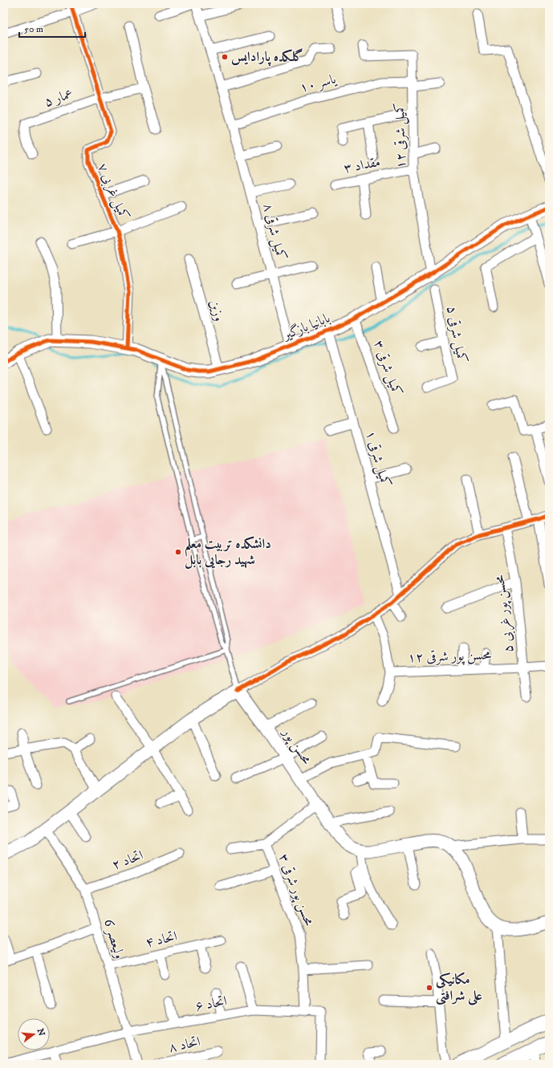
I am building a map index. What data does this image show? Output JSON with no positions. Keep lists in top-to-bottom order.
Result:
{
  "streets": {
    "main road": ["بابانیا بازگیر", "محسن پور"],
    "street": [
      "یاسر ۱۰",
      "عمار ۵",
      "کمیل شرقی ۱۲",
      "مقداد ۳",
      "کمیل غربی ۷",
      "کمیل شرقی ۸",
      "وزین",
      "کمیل شرقی ۵",
      "کمیل شرقی ۳",
      "کمیل شرقی ۱",
      "محسن پور غربی ۵",
      "محسن پور شرقی ۱۲",
      "اتحاد ۲",
      "محسن پور شرقی ۳",
      "ولیعصر 6",
      "اتحاد ۴",
      "اتحاد ۶",
      "اتحاد ۸"
    ]
  },
  "crossings": [
    ["یاسر ۱۰", "کمیل شرقی ۱۲"],
    ["یاسر ۱۰", "کمیل شرقی ۸"],
    ["عمار ۵", "کمیل غربی ۷"],
    ["کمیل شرقی ۱۲", "مقداد ۳"],
    ["کمیل شرقی ۱۲", "بابانیا بازگیر"],
    ["کمیل غربی ۷", "بابانیا بازگیر"],
    ["کمیل شرقی ۸", "بابانیا بازگیر"],
    ["وزین", "بابانیا بازگیر"],
    ["بابانیا بازگیر", "کمیل شرقی ۳"],
    ["بابانیا بازگیر", "کمیل شرقی ۱"],
    ["محسن پور غربی ۵", "محسن پور شرقی ۱۲"],
    ["محسن پور", "محسن پور شرقی ۳"],
    ["اتحاد ۲", "ولیعصر 6"],
    ["محسن پور شرقی ۳", "اتحاد ۶"],
    ["ولیعصر 6", "اتحاد ۴"],
    ["ولیعصر 6", "اتحاد ۶"]
  ],
  "places": ["گلکده پارادایس", "دانشکده تربیت معلم شهید رجایی بابل", "مکانیکی علی شرافتی"],
  "scale_bar": "50 m",
  "north": "right"
}
